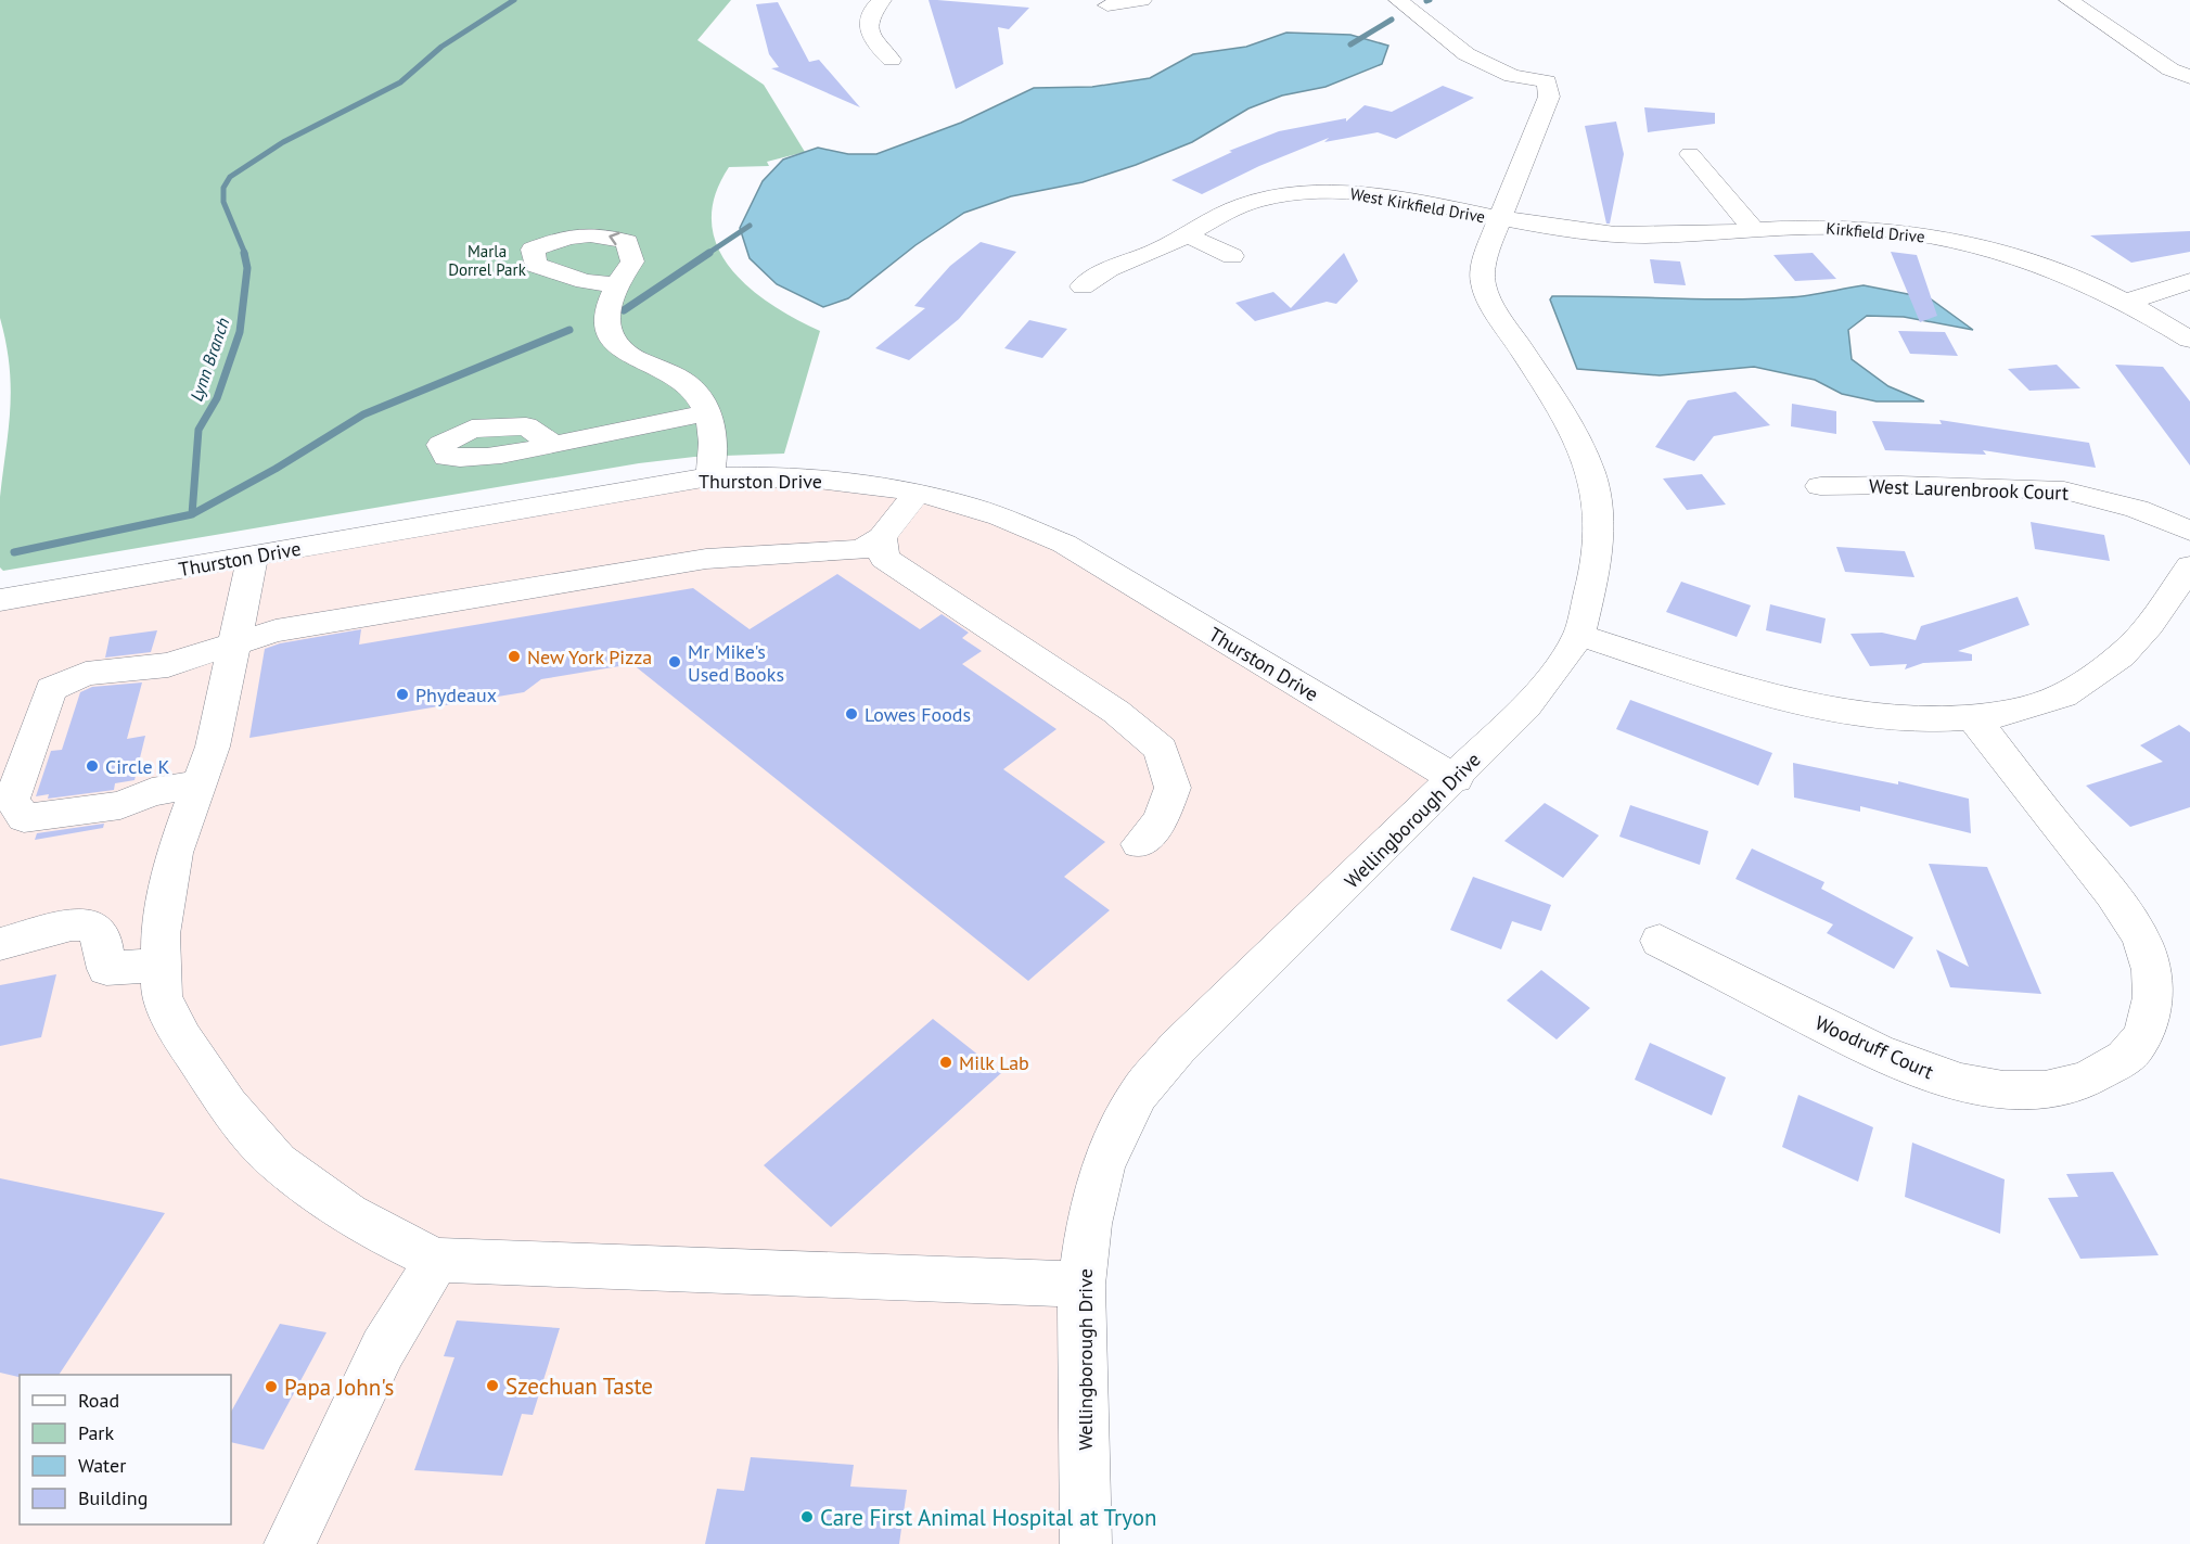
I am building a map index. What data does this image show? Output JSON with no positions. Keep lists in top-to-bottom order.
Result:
{
  "streets": {
    "street": [
      "West Kirkfield Drive",
      "Kirkfield Drive",
      "Thurston Drive",
      "West Laurenbrook Court",
      "Wellingborough Drive",
      "Woodruff Court"
    ]
  },
  "crossings": [
    ["West Kirkfield Drive", "Kirkfield Drive"],
    ["West Kirkfield Drive", "Wellingborough Drive"],
    ["Kirkfield Drive", "Wellingborough Drive"],
    ["Thurston Drive", "Wellingborough Drive"]
  ],
  "water": ["Lynn Branch"],
  "parks": ["Marla Dorrel Park"],
  "places": [
    "New York Pizza",
    "Mr Mike's Used Books",
    "Phydeaux",
    "Lowes Foods",
    "Circle K",
    "Milk Lab",
    "Szechuan Taste",
    "Papa John's",
    "Care First Animal Hospital at Tryon"
  ],
  "legend": [
    "Road",
    "Park",
    "Water",
    "Building"
  ]
}
